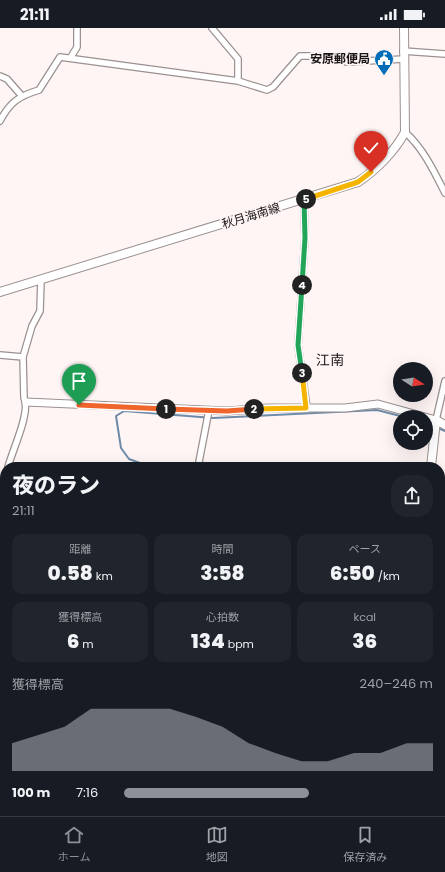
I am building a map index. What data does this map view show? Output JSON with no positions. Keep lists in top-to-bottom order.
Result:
{
  "streets": {
    "main road": ["秋月海南線"]
  },
  "districts": ["江南"],
  "places": {
    "public building": ["安原郵便局"]
  },
  "north": "right",
  "page": {
    "status": "21:11",
    "pins": [
      "5",
      "4",
      "3",
      "1",
      "2"
    ],
    "heading": ["夜のラン", "21:11"],
    "stats": [
      ["距離", "0.58 km"],
      ["時間", "3:58"],
      ["ペース", "6:50 /km"],
      ["獲得標高", "6 m"],
      ["心拍数", "134 bpm"],
      ["kcal", "36"]
    ],
    "chart": ["獲得標高", "240–246 m"],
    "list": [
      {
        "name": "100 m",
        "note": "7:16"
      }
    ],
    "tabs": ["ホーム", "地図", "保存済み"]
  }
}
